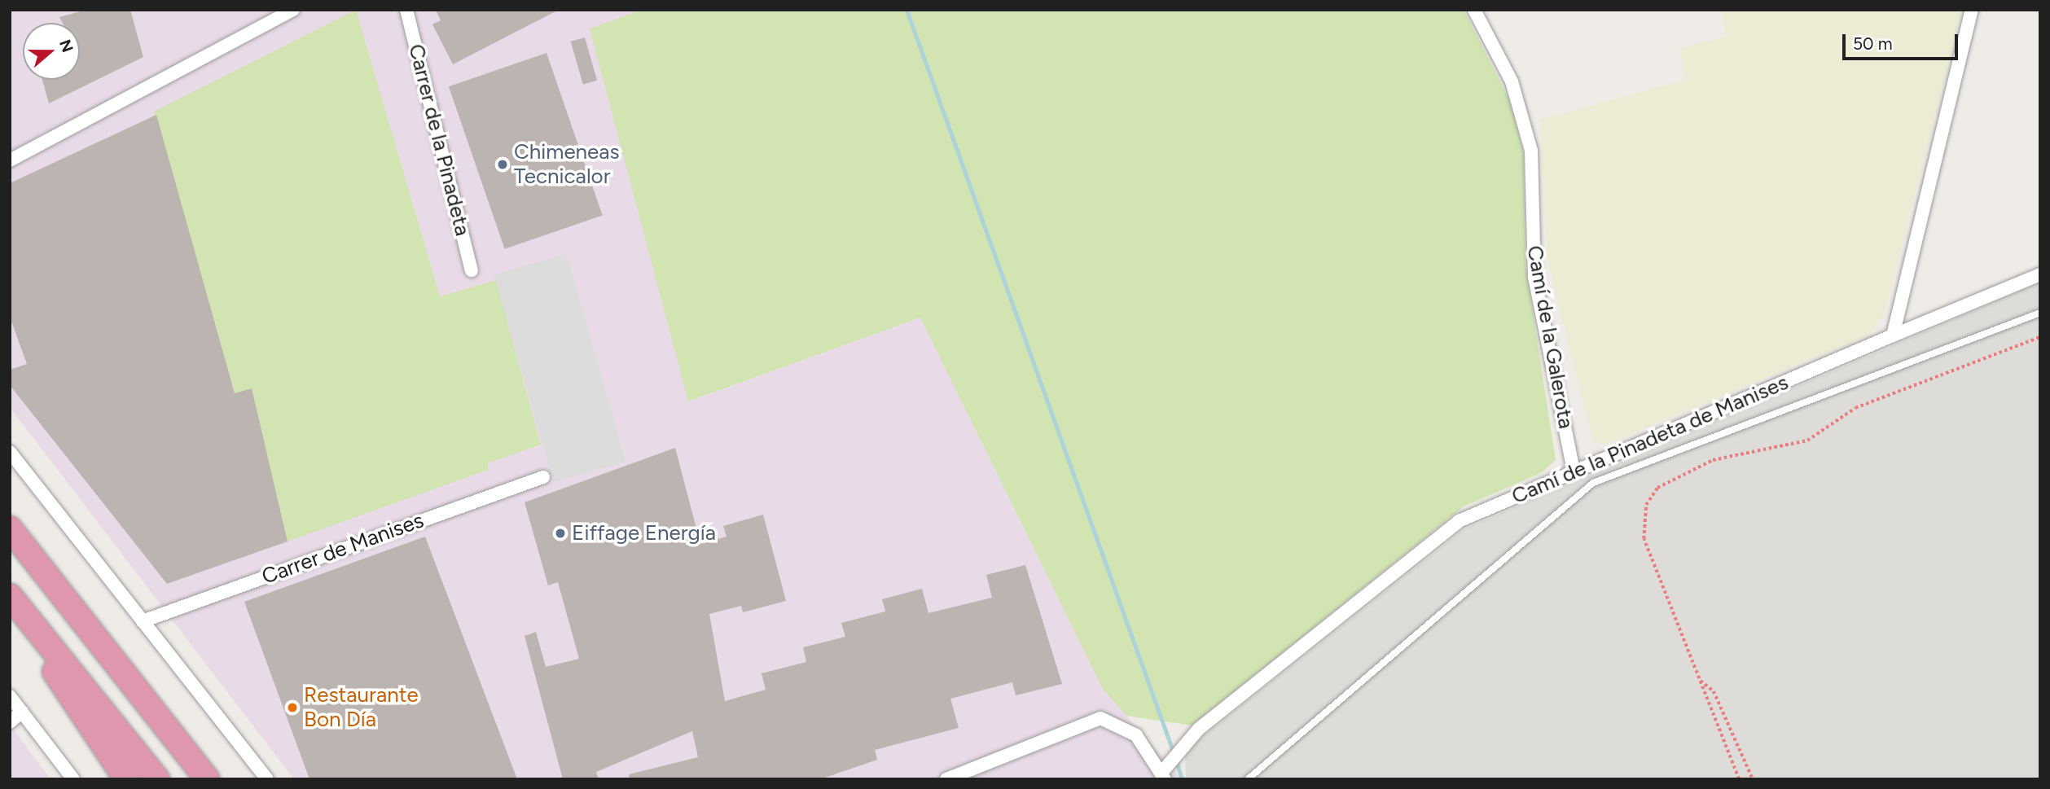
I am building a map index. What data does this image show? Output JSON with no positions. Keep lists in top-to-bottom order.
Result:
{
  "streets": {
    "street": [
      "Carrer de la Pinadeta",
      "Camí de la Galerota",
      "Camí de la Pinadeta de Manises",
      "Carrer de Manises"
    ]
  },
  "crossings": [
    ["Camí de la Galerota", "Camí de la Pinadeta de Manises"]
  ],
  "places": ["Chimeneas Tecnicalor", "Eiffage Energía", "Restaurante Bon Día"],
  "scale_bar": "50 m",
  "north": "right"
}
